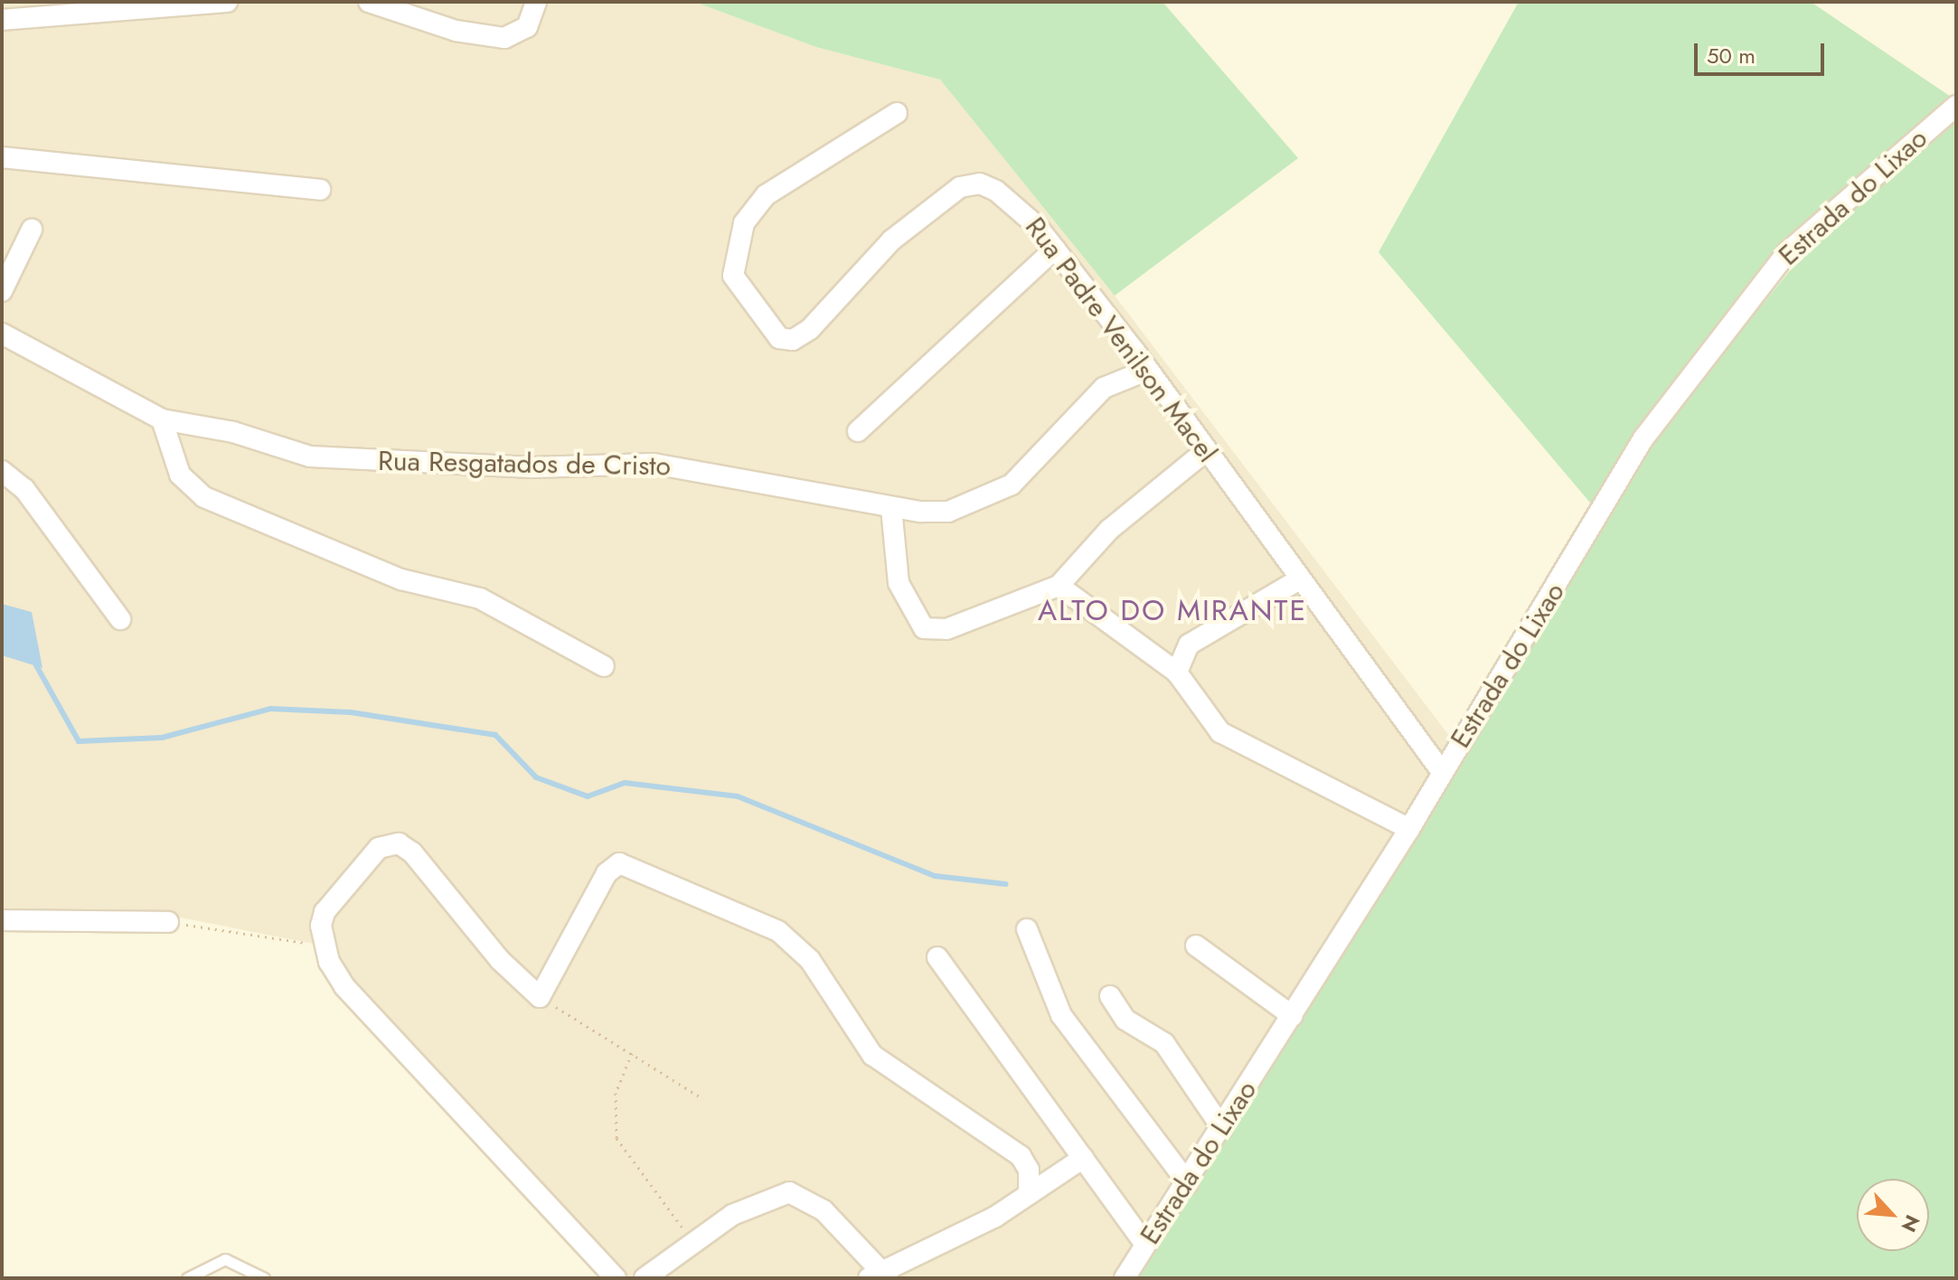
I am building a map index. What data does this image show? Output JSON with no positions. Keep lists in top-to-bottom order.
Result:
{
  "streets": {
    "street": ["Estrada do Lixao", "Rua Padre Venilson Macel", "Rua Resgatados de Cristo"]
  },
  "crossings": [
    ["Estrada do Lixao", "Rua Padre Venilson Macel"],
    ["Rua Padre Venilson Macel", "Rua Resgatados de Cristo"]
  ],
  "districts": ["ALTO DO MIRANTE"],
  "scale_bar": "50 m",
  "north": "bottom right"
}
